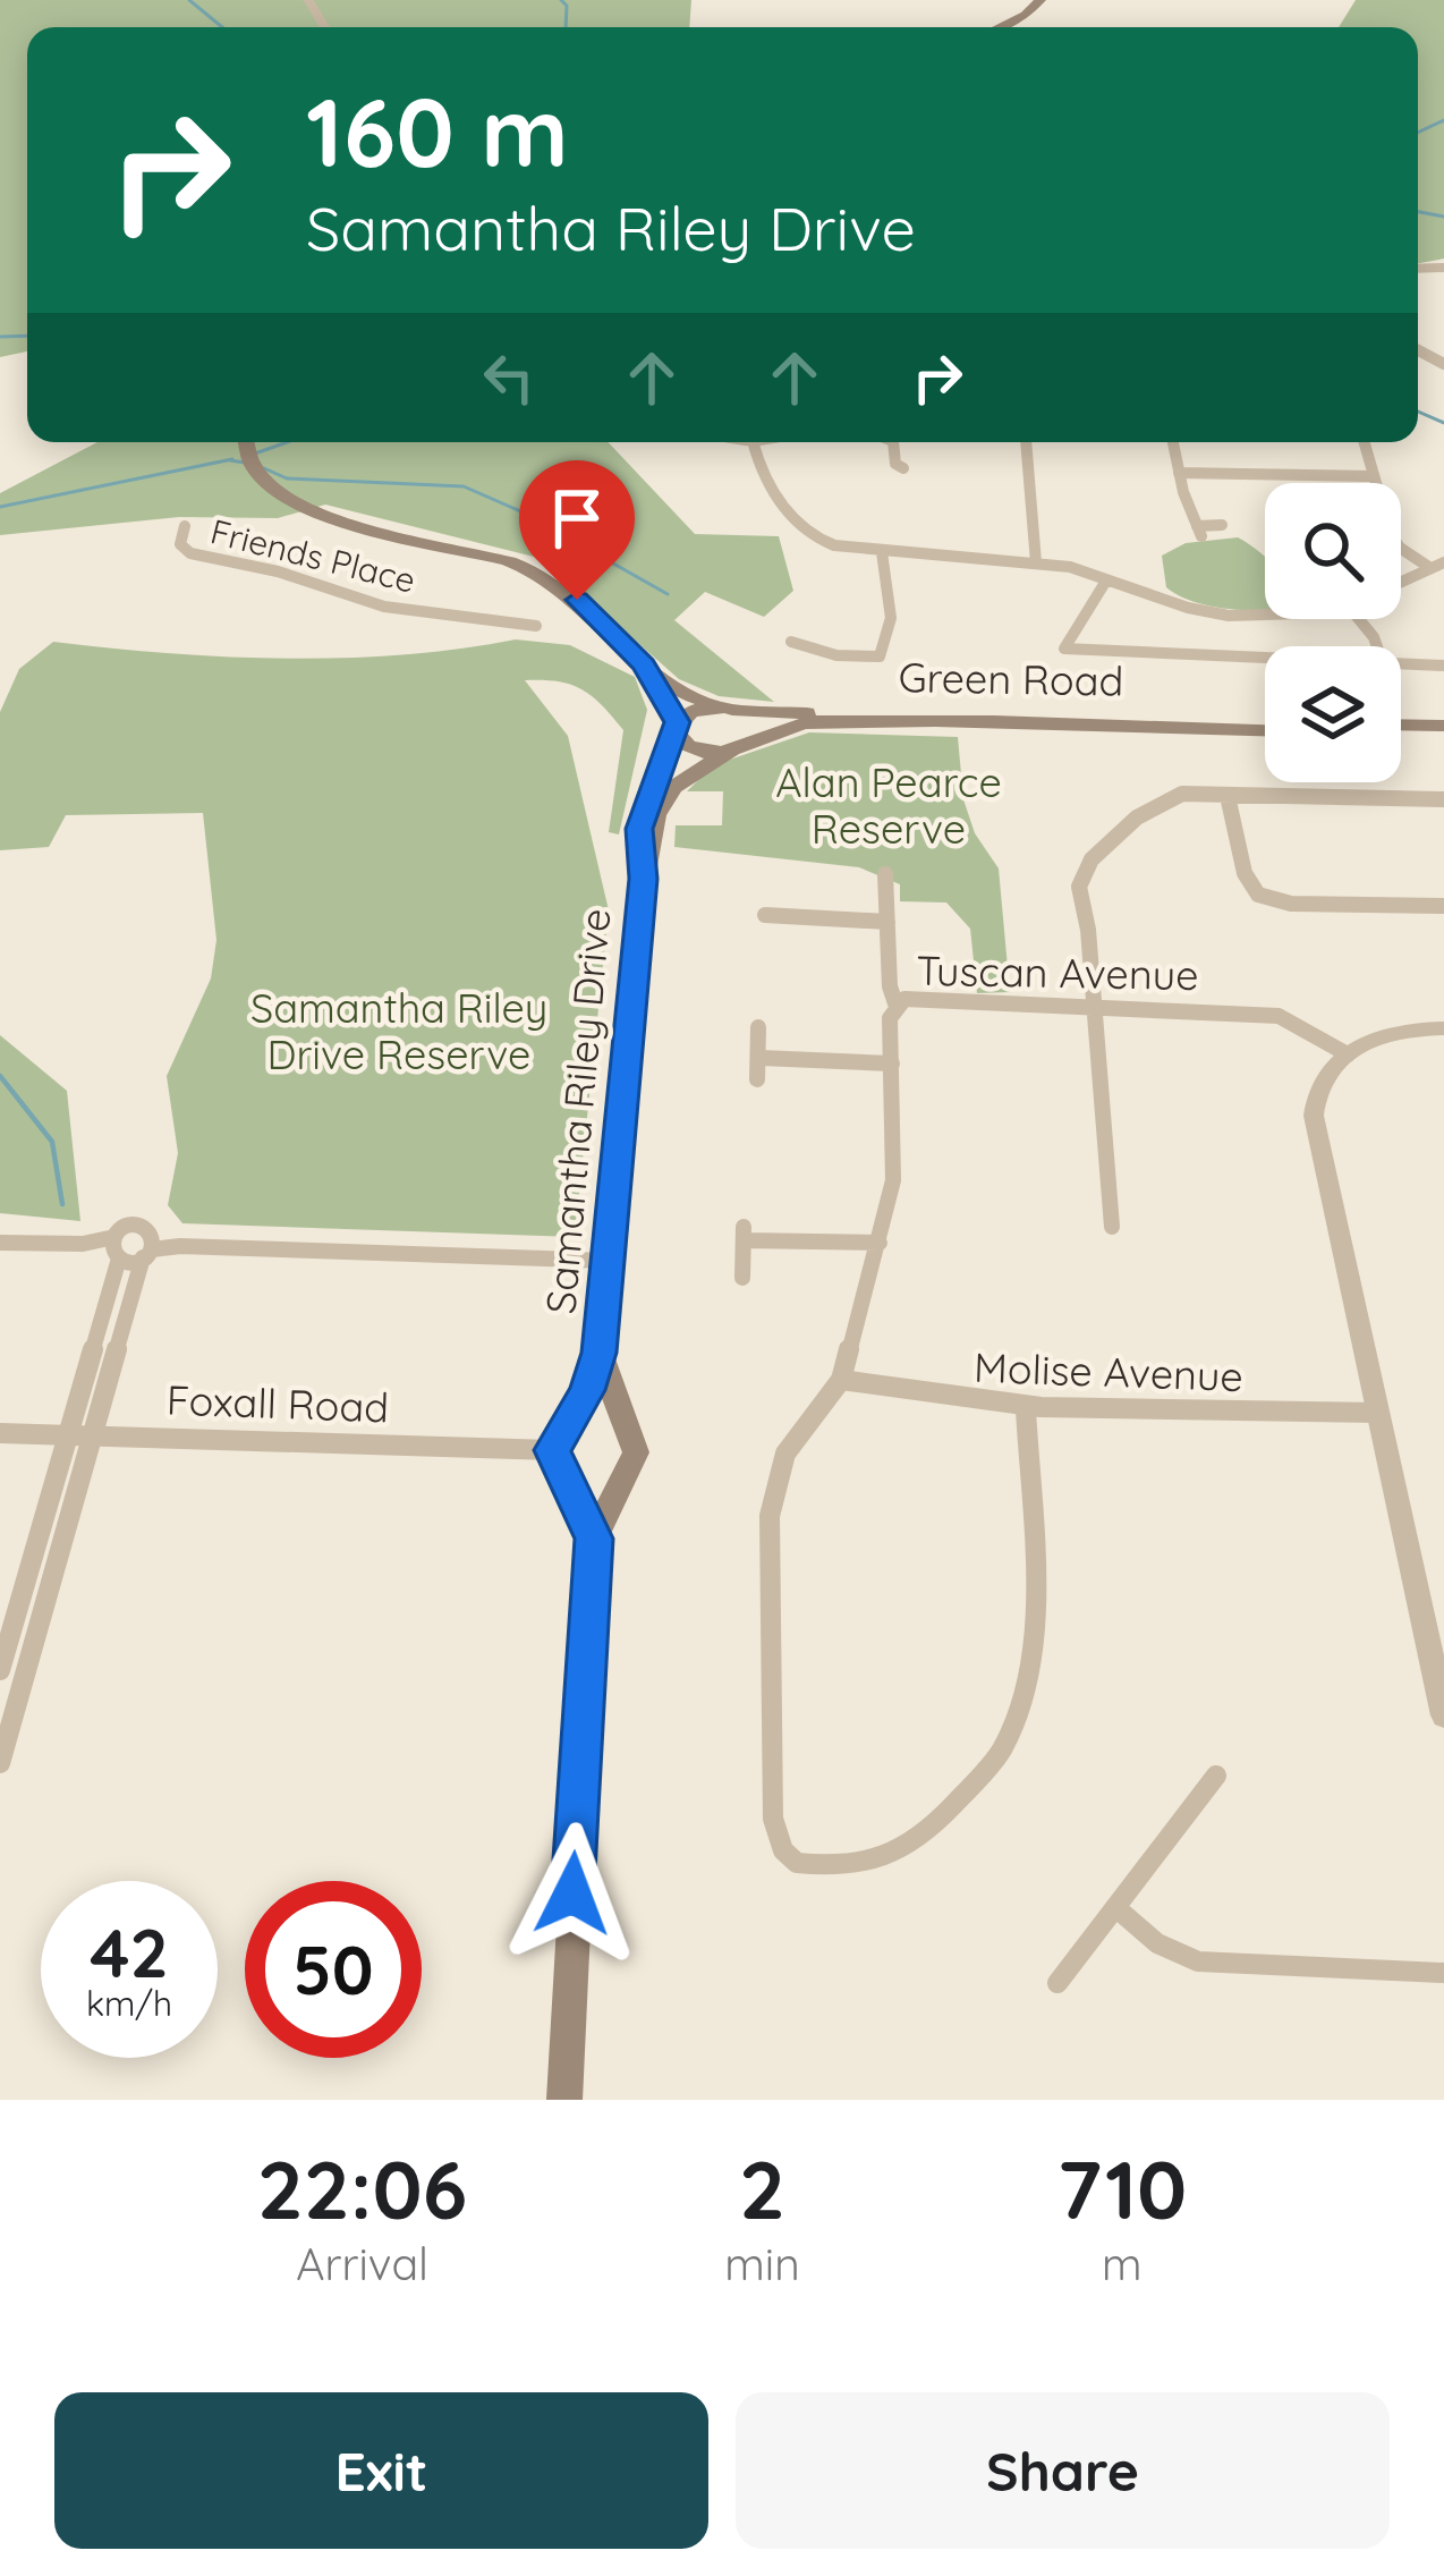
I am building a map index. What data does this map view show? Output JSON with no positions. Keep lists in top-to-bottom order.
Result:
{
  "streets": {
    "main road": ["Green Road", "Samantha Riley Drive"],
    "street": [
      "Friends Place",
      "Tuscan Avenue",
      "Molise Avenue",
      "Foxall Road"
    ]
  },
  "crossings": [
    ["Green Road", "Samantha Riley Drive"],
    ["Tuscan Avenue", "Molise Avenue"],
    ["Samantha Riley Drive", "Foxall Road"]
  ],
  "parks": ["Alan Pearce Reserve", "Samantha Riley Drive Reserve"],
  "page": {
    "turn": ["160 m", "Samantha Riley Drive"],
    "speed": "42 km/h",
    "limit": "50",
    "eta": [
      "22:06",
      "Arrival",
      "2",
      "min",
      "710",
      "m"
    ],
    "buttons": ["Exit", "Share"]
  }
}
